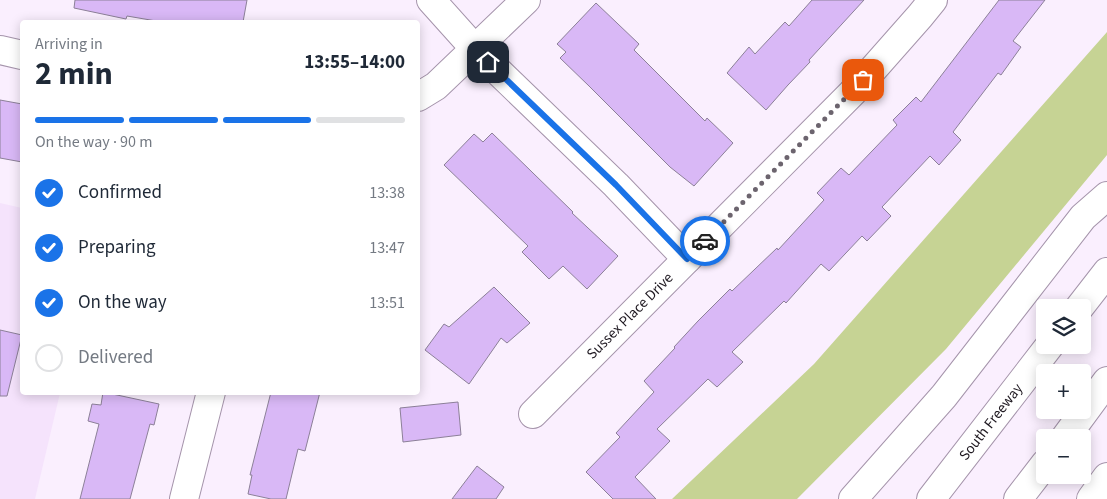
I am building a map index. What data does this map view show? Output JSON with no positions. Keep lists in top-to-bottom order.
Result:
{
  "streets": {
    "main road": ["Sussex Place Drive", "South Freeway"]
  },
  "page": {
    "heading": ["2 min", "Arriving in", "13:55–14:00"],
    "bar": "On the way · 90 m",
    "list": [
      ["Confirmed", "13:38"],
      ["Preparing", "13:47"],
      ["On the way", "13:51"],
      "Delivered"
    ],
    "map_buttons": ["+", "−"]
  }
}
